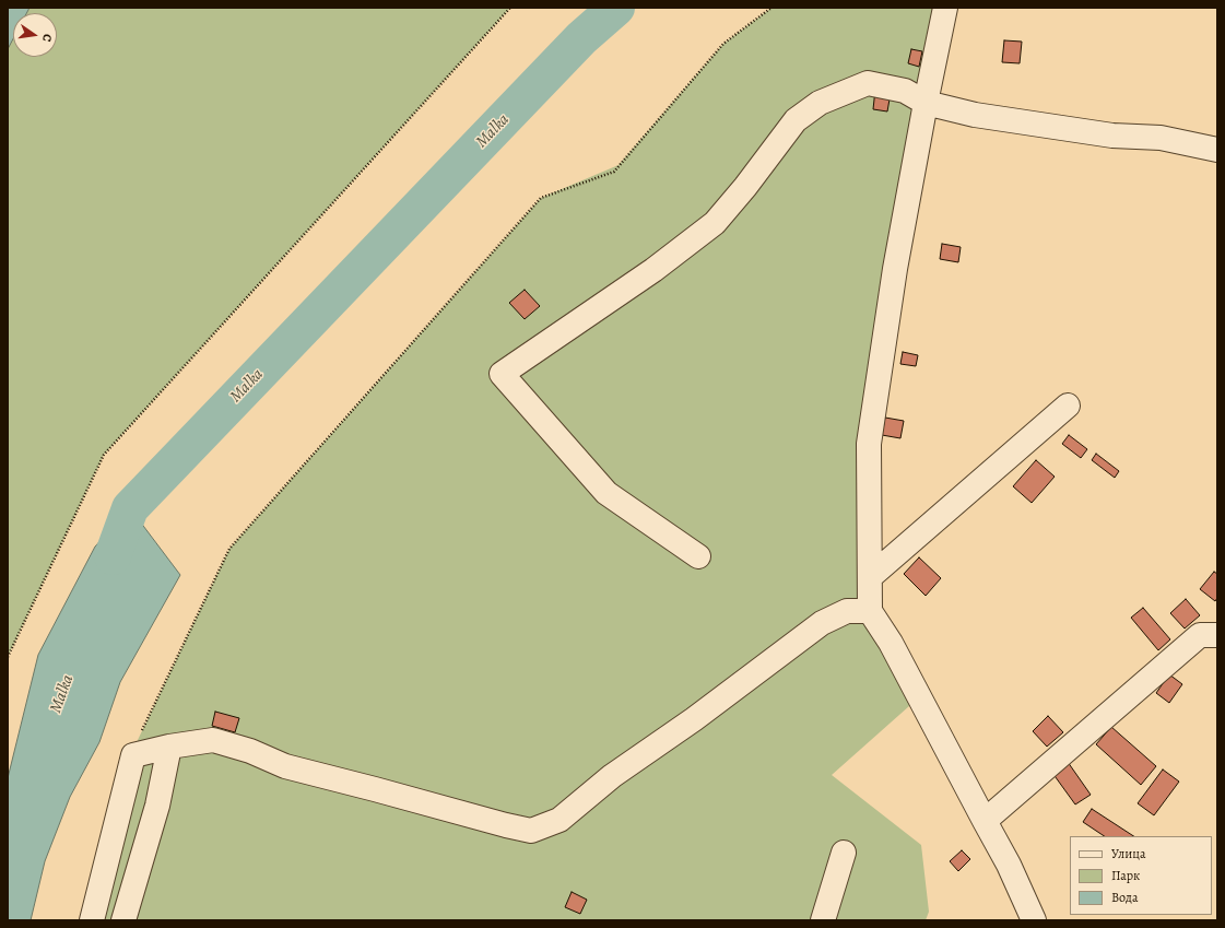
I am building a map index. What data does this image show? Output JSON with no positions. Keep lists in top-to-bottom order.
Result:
{
  "water": ["Malka"],
  "legend": ["Улица", "Парк", "Вода"],
  "north": "right"
}
